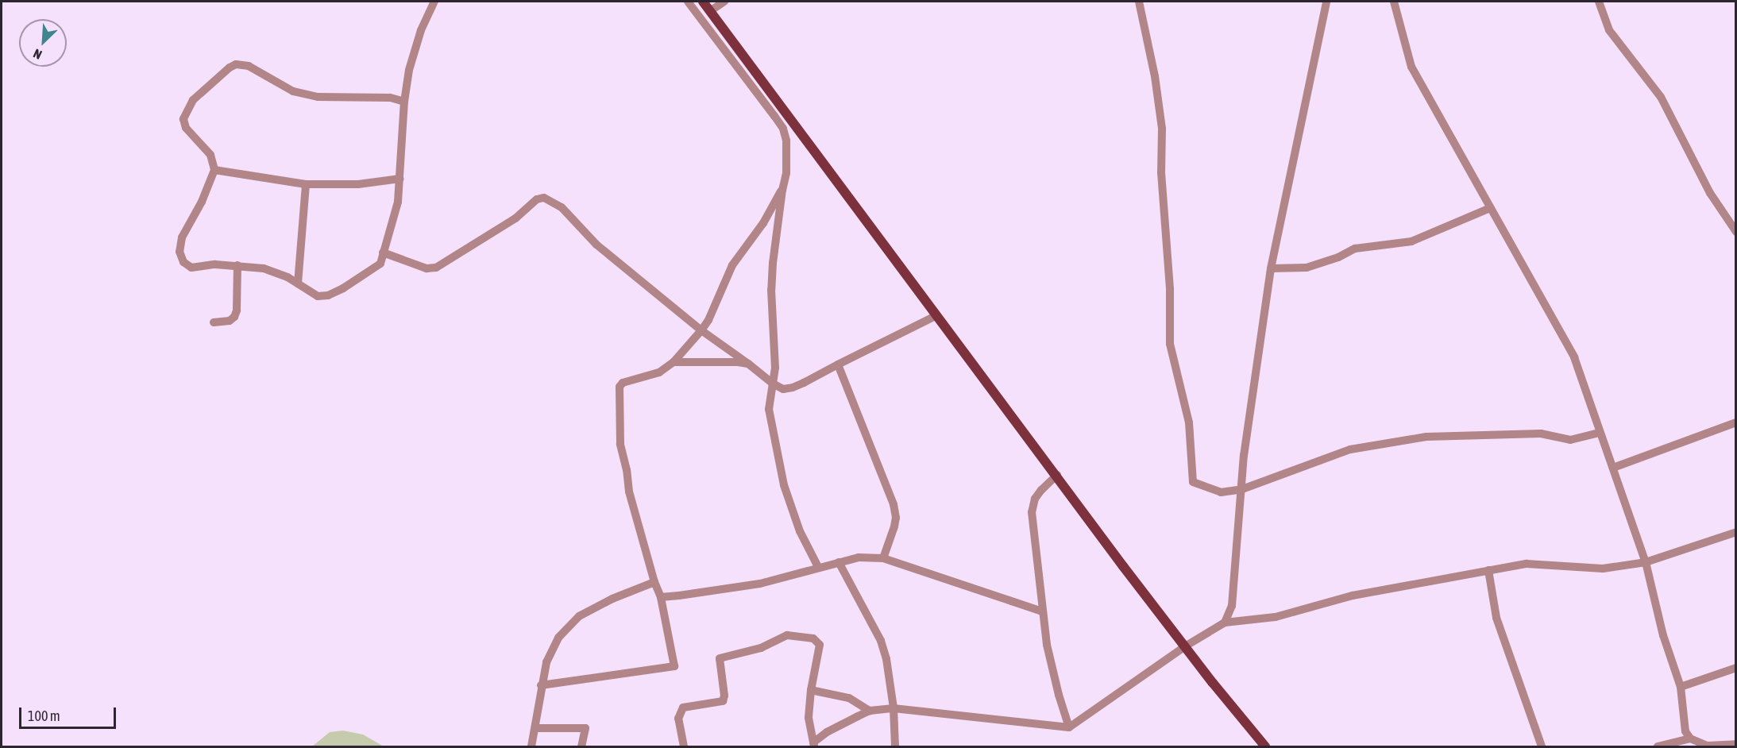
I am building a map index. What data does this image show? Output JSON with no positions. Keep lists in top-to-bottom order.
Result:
{
  "scale_bar": "100 m",
  "north": "bottom left"
}
